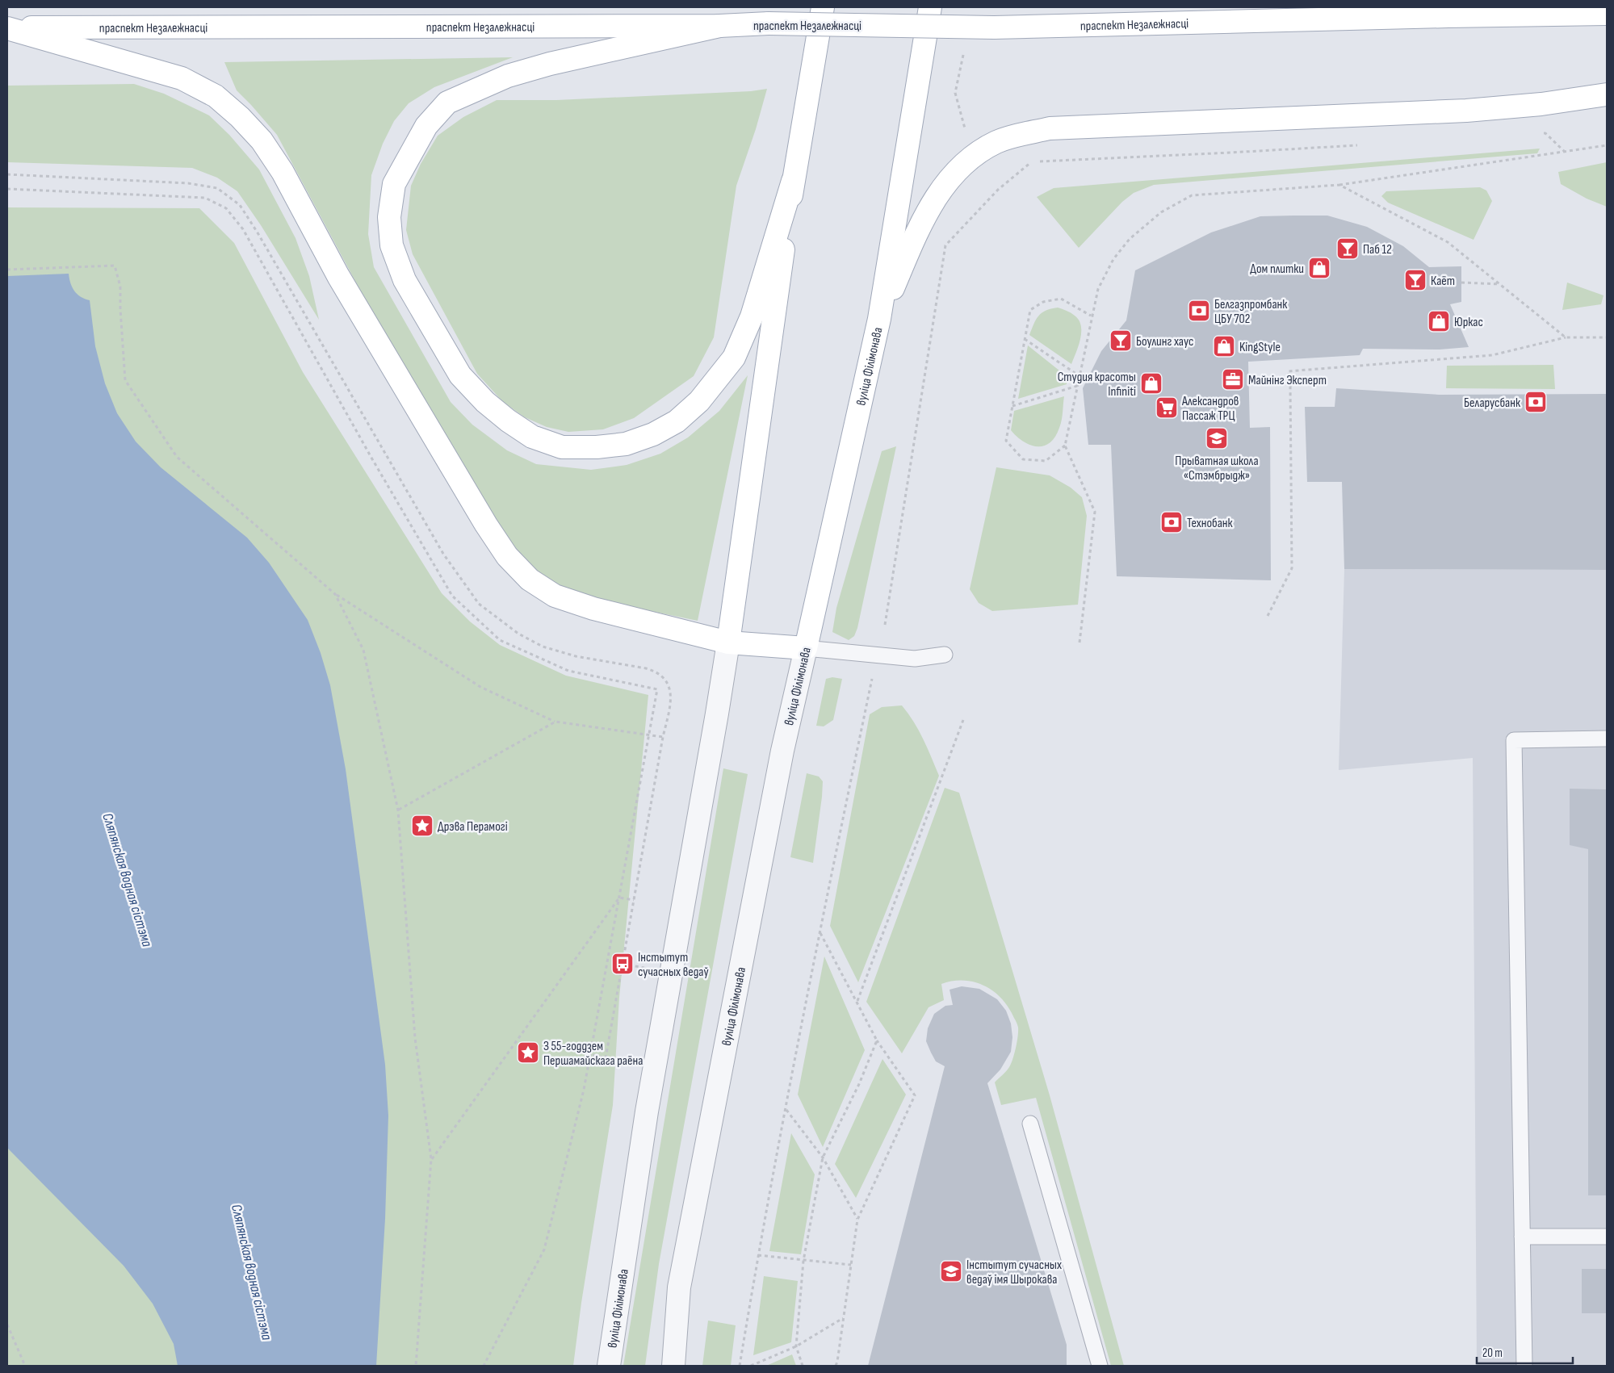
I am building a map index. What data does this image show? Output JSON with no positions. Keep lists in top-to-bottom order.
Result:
{
  "streets": {
    "main road": ["праспект Незалежнасці", "вуліца Філімонава"]
  },
  "water": ["Сляпянская водная сістэма"],
  "places": {
    "bar": ["Паб 12", "Каёт", "Боулинг хаус"],
    "shop": [
      "Дом плитки",
      "Юркас",
      "KingStyle",
      "Студия красоты Infiniti"
    ],
    "bank": ["Белгазпромбанк ЦБУ 702", "Беларусбанк", "Технобанк"],
    "office": ["Майнінг Эксперт"],
    "supermarket": ["Александров Пассаж ТРЦ"],
    "school or university": ["Прыватная школа «Стэмбрыдж»", "Інстытут сучасных ведаў імя Шырокава"],
    "place": ["Дрэва Перамогі", "З 55-годдзем Першамайскага раёна"],
    "bus stop": ["Інстытут сучасных ведаў"]
  },
  "scale_bar": "20 m"
}
